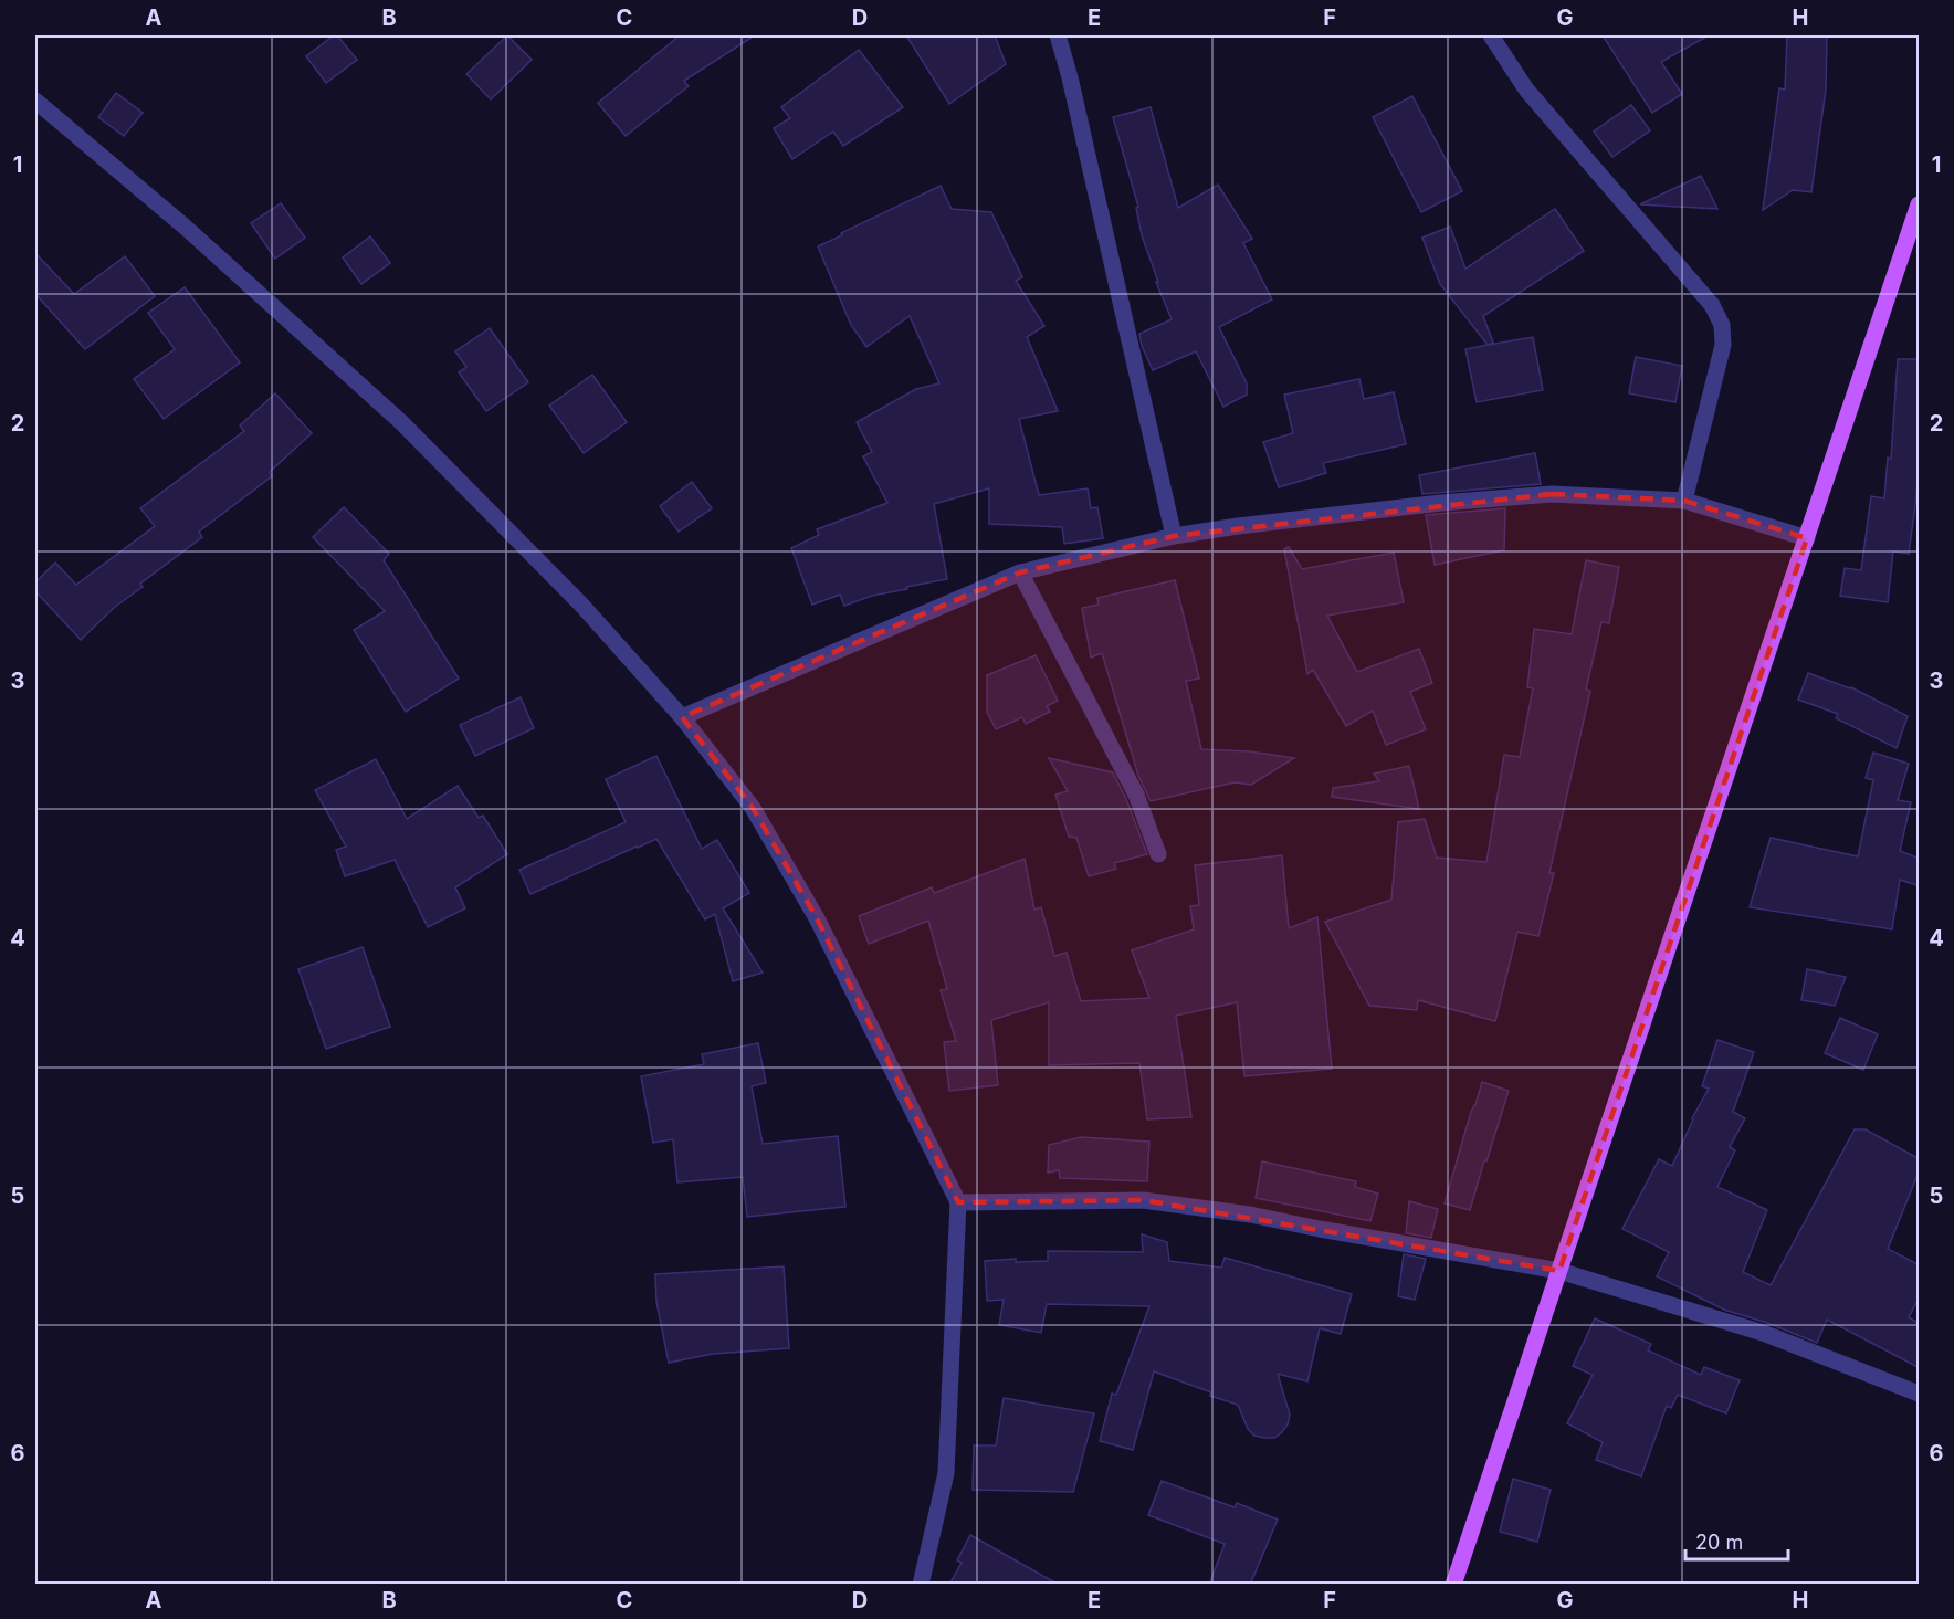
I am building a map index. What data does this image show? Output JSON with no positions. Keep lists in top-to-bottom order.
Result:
{
  "scale_bar": "20 m",
  "grid": {
    "columns": [
      "A",
      "B",
      "C",
      "D",
      "E",
      "F",
      "G",
      "H"
    ],
    "rows": [
      "1",
      "2",
      "3",
      "4",
      "5",
      "6"
    ]
  }
}
